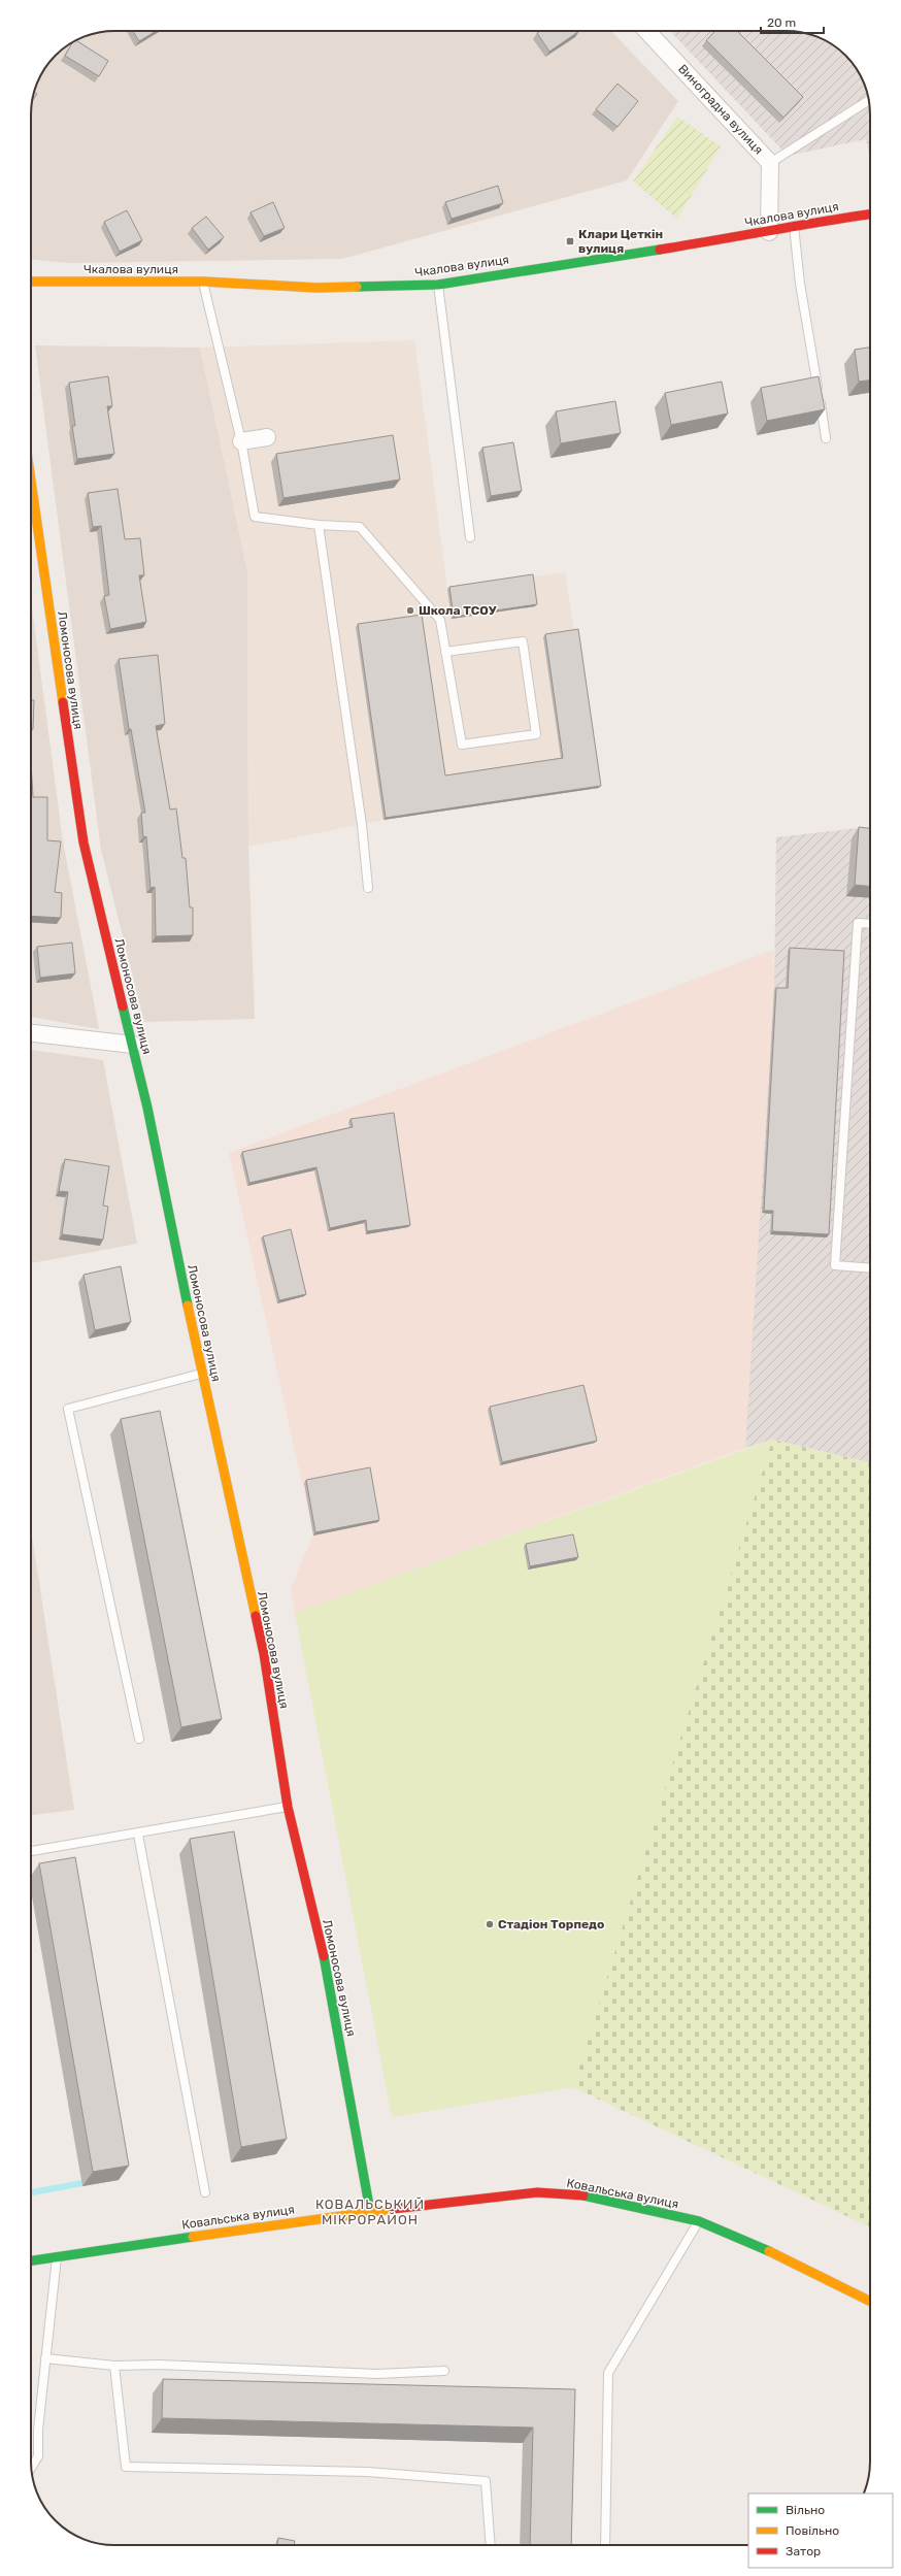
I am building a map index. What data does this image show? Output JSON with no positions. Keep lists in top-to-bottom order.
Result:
{
  "streets": {
    "street": [
      "Виноградна вулиця",
      "Чкалова вулиця",
      "Ломоносова вулиця",
      "Ковальська вулиця"
    ]
  },
  "crossings": [
    ["Виноградна вулиця", "Чкалова вулиця"],
    ["Ломоносова вулиця", "Ковальська вулиця"]
  ],
  "districts": ["КОВАЛЬСЬКИЙ МІКРОРАЙОН"],
  "places": {
    "transit": ["Клари Цеткін вулиця"],
    "other": ["Школа ТСОУ", "Стадіон Торпедо"]
  },
  "legend": ["Вільно", "Повільно", "Затор"],
  "scale_bar": "20 m"
}
